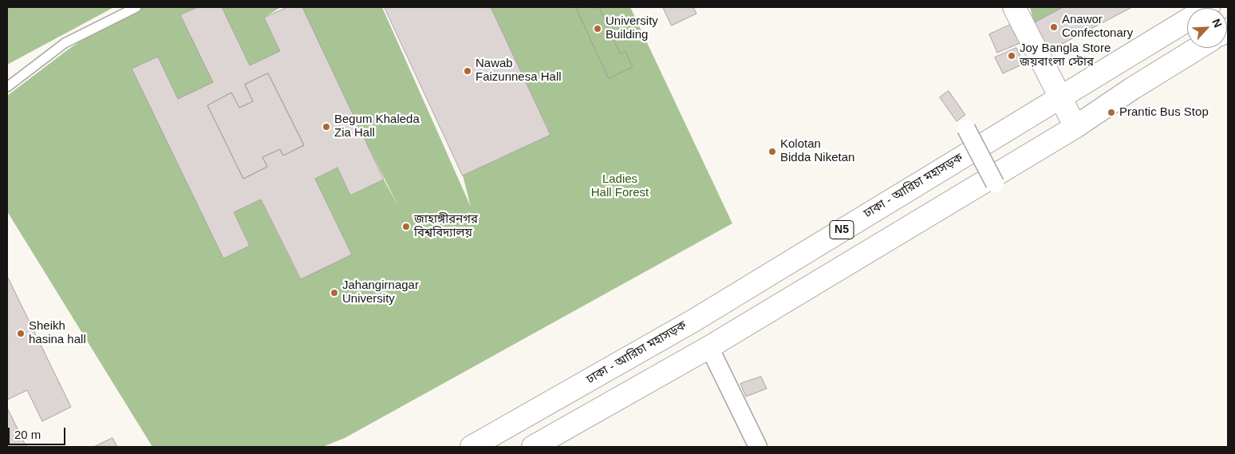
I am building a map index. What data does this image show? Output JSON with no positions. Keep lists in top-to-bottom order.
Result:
{
  "streets": {
    "main road": ["ঢাকা - আরিচা মহাসড়ক", "N5"]
  },
  "parks": ["Ladies Hall Forest"],
  "places": [
    "Anawor Confectonary",
    "University Building",
    "Joy Bangla Store জয়বাংলা স্টোর",
    "Nawab Faizunnesa Hall",
    "Prantic Bus Stop",
    "Begum Khaleda Zia Hall",
    "Kolotan Bidda Niketan",
    "জাহাঙ্গীরনগর বিশ্ববিদ্যালয়",
    "Jahangirnagar University",
    "Sheikh hasina hall"
  ],
  "scale_bar": "20 m",
  "north": "top right"
}
